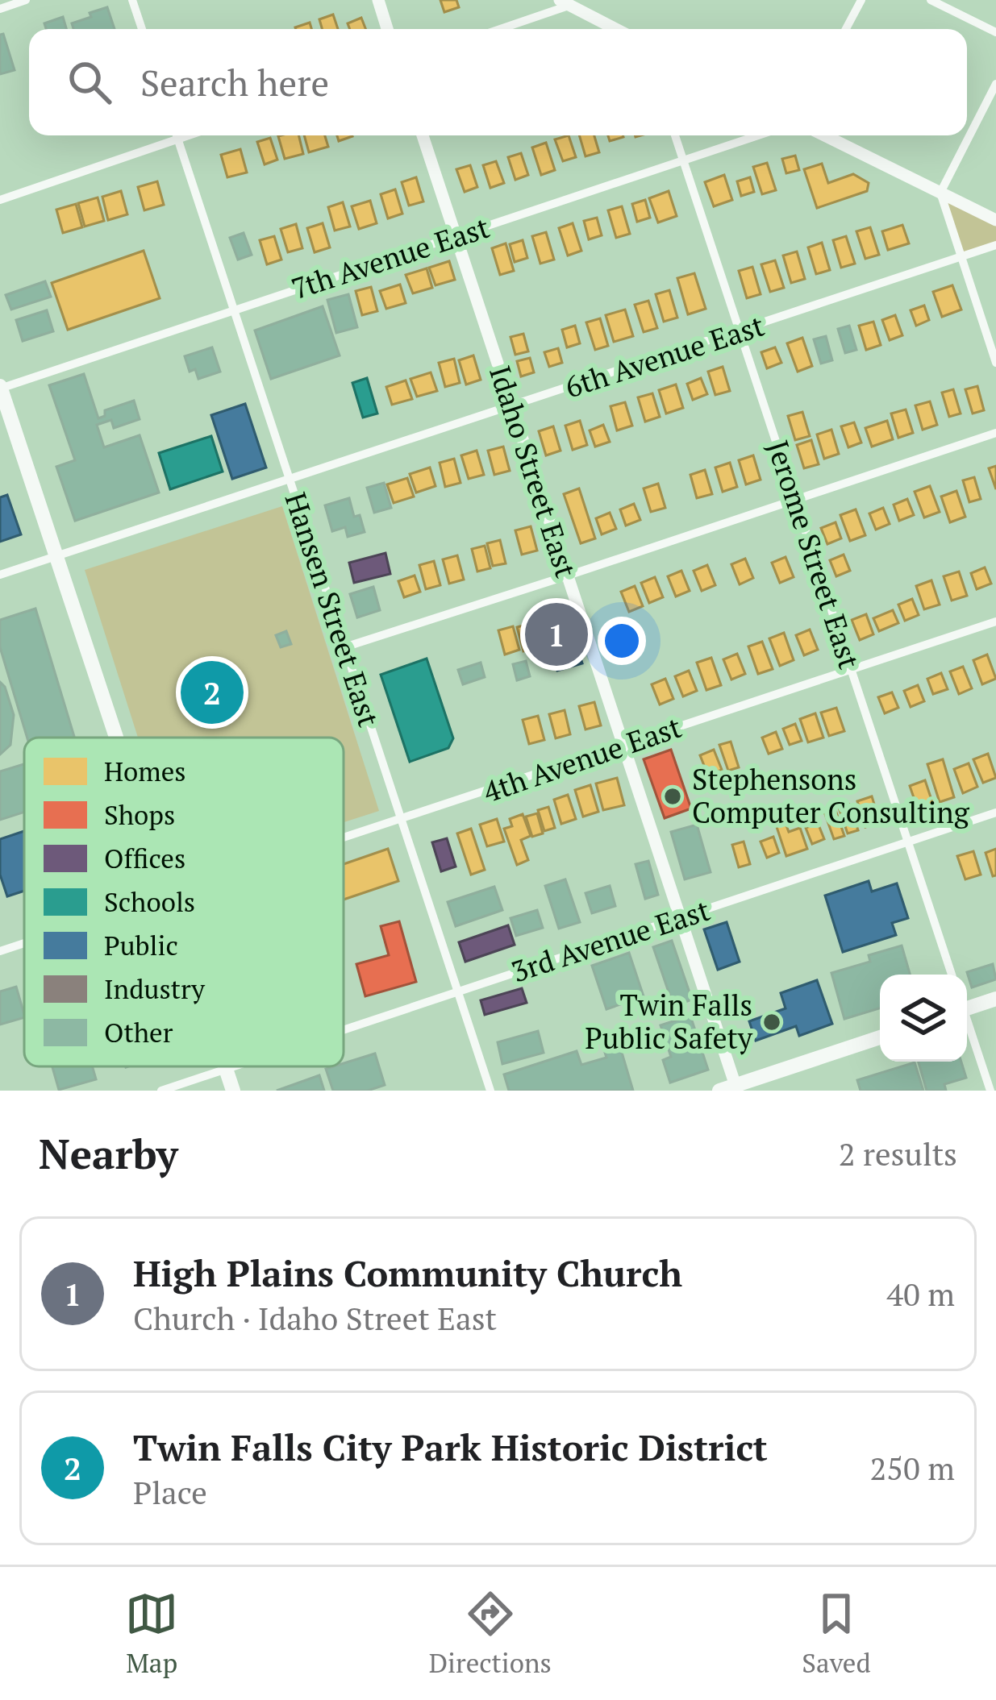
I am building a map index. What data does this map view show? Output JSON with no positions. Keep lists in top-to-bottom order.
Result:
{
  "streets": {
    "street": [
      "7th Avenue East",
      "6th Avenue East",
      "Idaho Street East",
      "Jerome Street East",
      "Hansen Street East",
      "4th Avenue East",
      "3rd Avenue East"
    ]
  },
  "crossings": [
    ["7th Avenue East", "Idaho Street East"],
    ["7th Avenue East", "Jerome Street East"],
    ["7th Avenue East", "Hansen Street East"],
    ["6th Avenue East", "Idaho Street East"],
    ["6th Avenue East", "Jerome Street East"],
    ["6th Avenue East", "Hansen Street East"],
    ["Idaho Street East", "4th Avenue East"],
    ["Idaho Street East", "3rd Avenue East"],
    ["Jerome Street East", "4th Avenue East"],
    ["Jerome Street East", "3rd Avenue East"],
    ["Hansen Street East", "4th Avenue East"],
    ["Hansen Street East", "3rd Avenue East"]
  ],
  "places": ["Stephensons Computer Consulting", "Twin Falls Public Safety"],
  "legend": [
    "Homes",
    "Shops",
    "Offices",
    "Schools",
    "Public",
    "Industry",
    "Other"
  ],
  "page": {
    "search": "Search here",
    "pins": ["1", "2"],
    "heading": ["Nearby", "2 results"],
    "list": [
      {
        "mark": "1",
        "name": "High Plains Community Church",
        "note": "Church · Idaho Street East",
        "value": "40 m"
      },
      {
        "mark": "2",
        "name": "Twin Falls City Park Historic District",
        "note": "Place",
        "value": "250 m"
      }
    ],
    "nav": ["Map", "Directions", "Saved"]
  }
}
